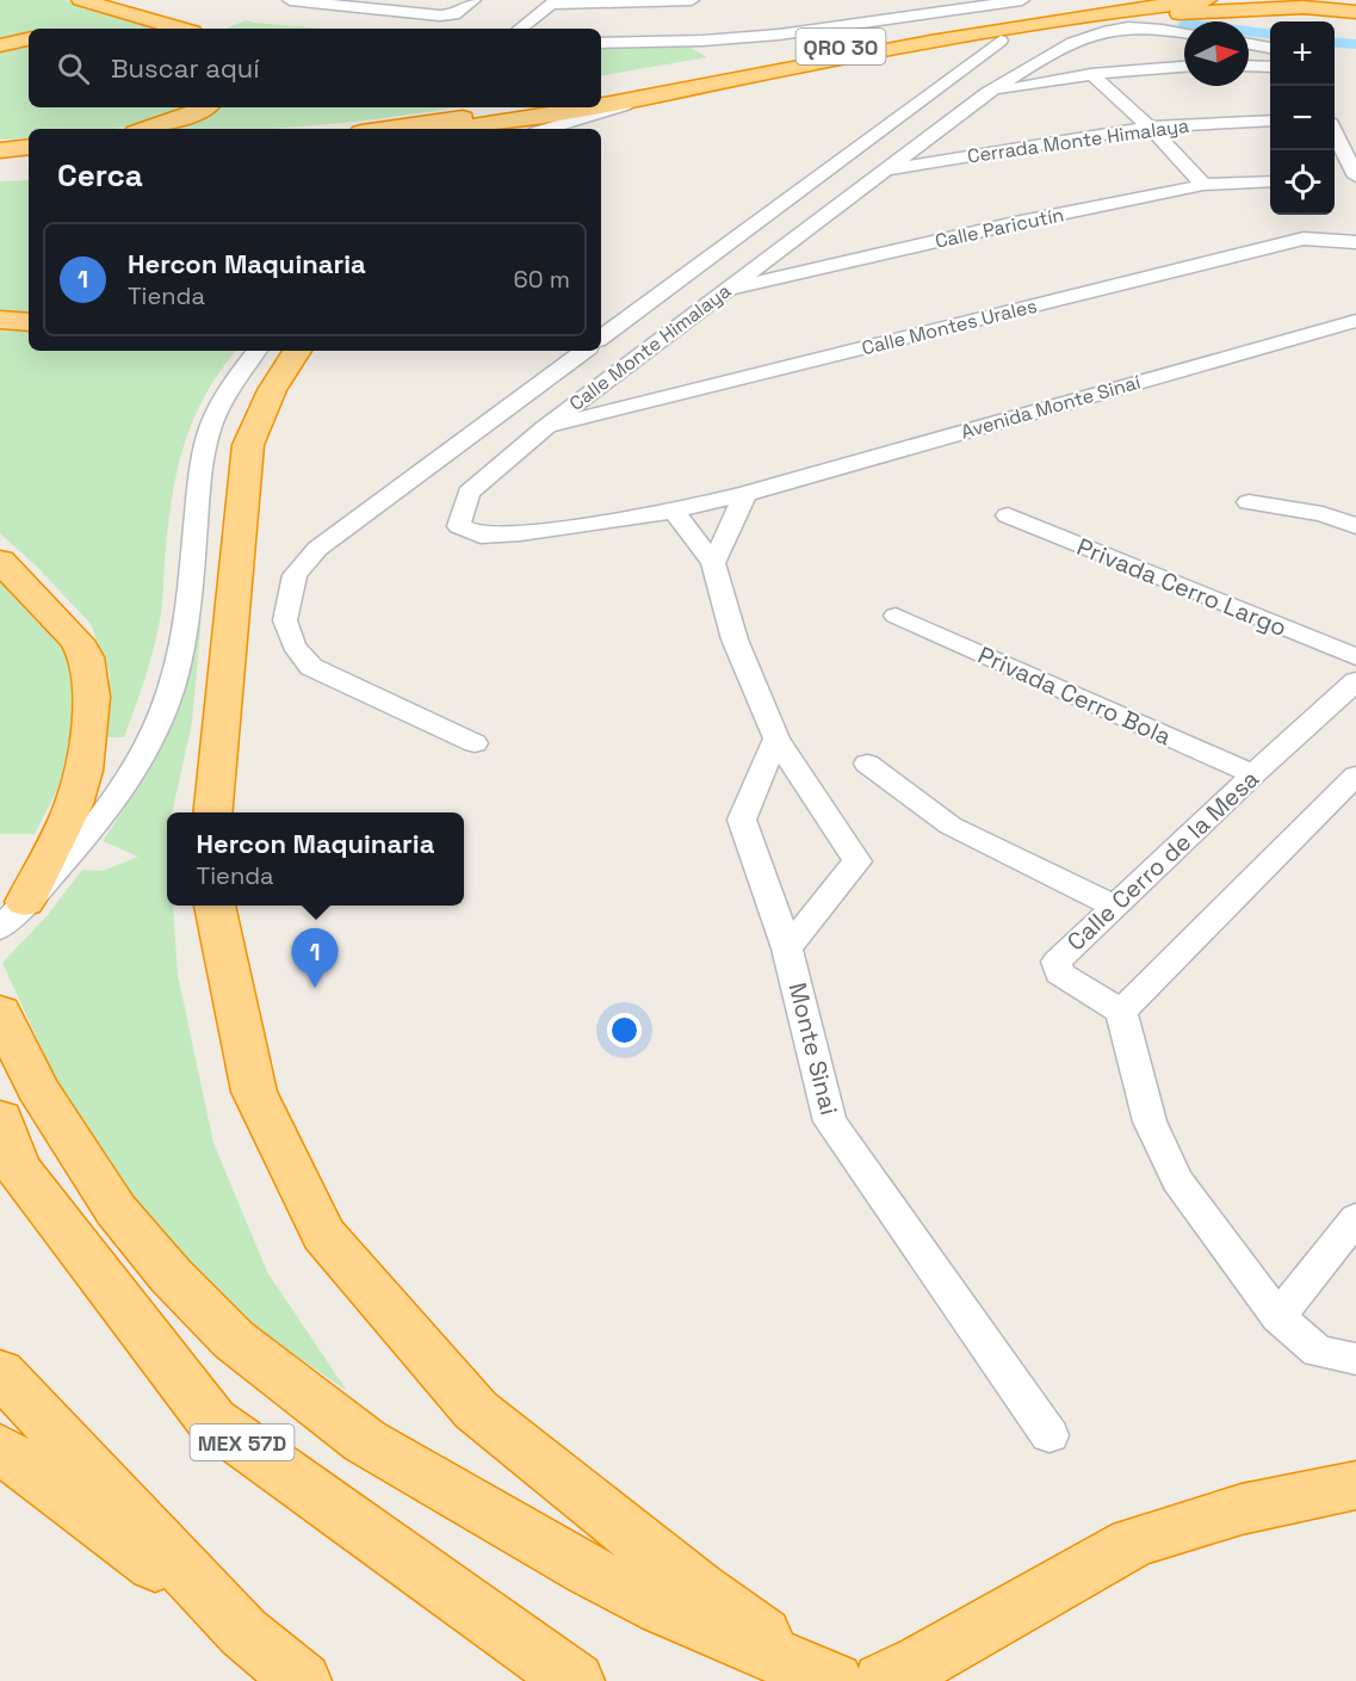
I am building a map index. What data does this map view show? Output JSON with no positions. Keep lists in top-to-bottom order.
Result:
{
  "streets": {
    "highway": ["QRO 30", "MEX 57D"],
    "street": [
      "Cerrada Monte Himalaya",
      "Calle Paricutín",
      "Calle Montes Urales",
      "Calle Monte Himalaya",
      "Avenida Monte Sinaí",
      "Privada Cerro Largo",
      "Privada Cerro Bola",
      "Calle Cerro de la Mesa",
      "Monte Sinai"
    ]
  },
  "crossings": [
    ["Cerrada Monte Himalaya", "Calle Monte Himalaya"],
    ["Calle Paricutín", "Calle Monte Himalaya"],
    ["Calle Montes Urales", "Calle Monte Himalaya"],
    ["Calle Monte Himalaya", "Avenida Monte Sinaí"],
    ["Privada Cerro Bola", "Calle Cerro de la Mesa"]
  ],
  "north": "right",
  "page": {
    "map_buttons": ["+", "−"],
    "search": "Buscar aquí",
    "heading": "Cerca",
    "list": [
      {
        "mark": "1",
        "name": "Hercon Maquinaria",
        "note": "Tienda",
        "value": "60 m"
      }
    ],
    "popup": ["Hercon Maquinaria", "Tienda"],
    "pins": "1"
  }
}
